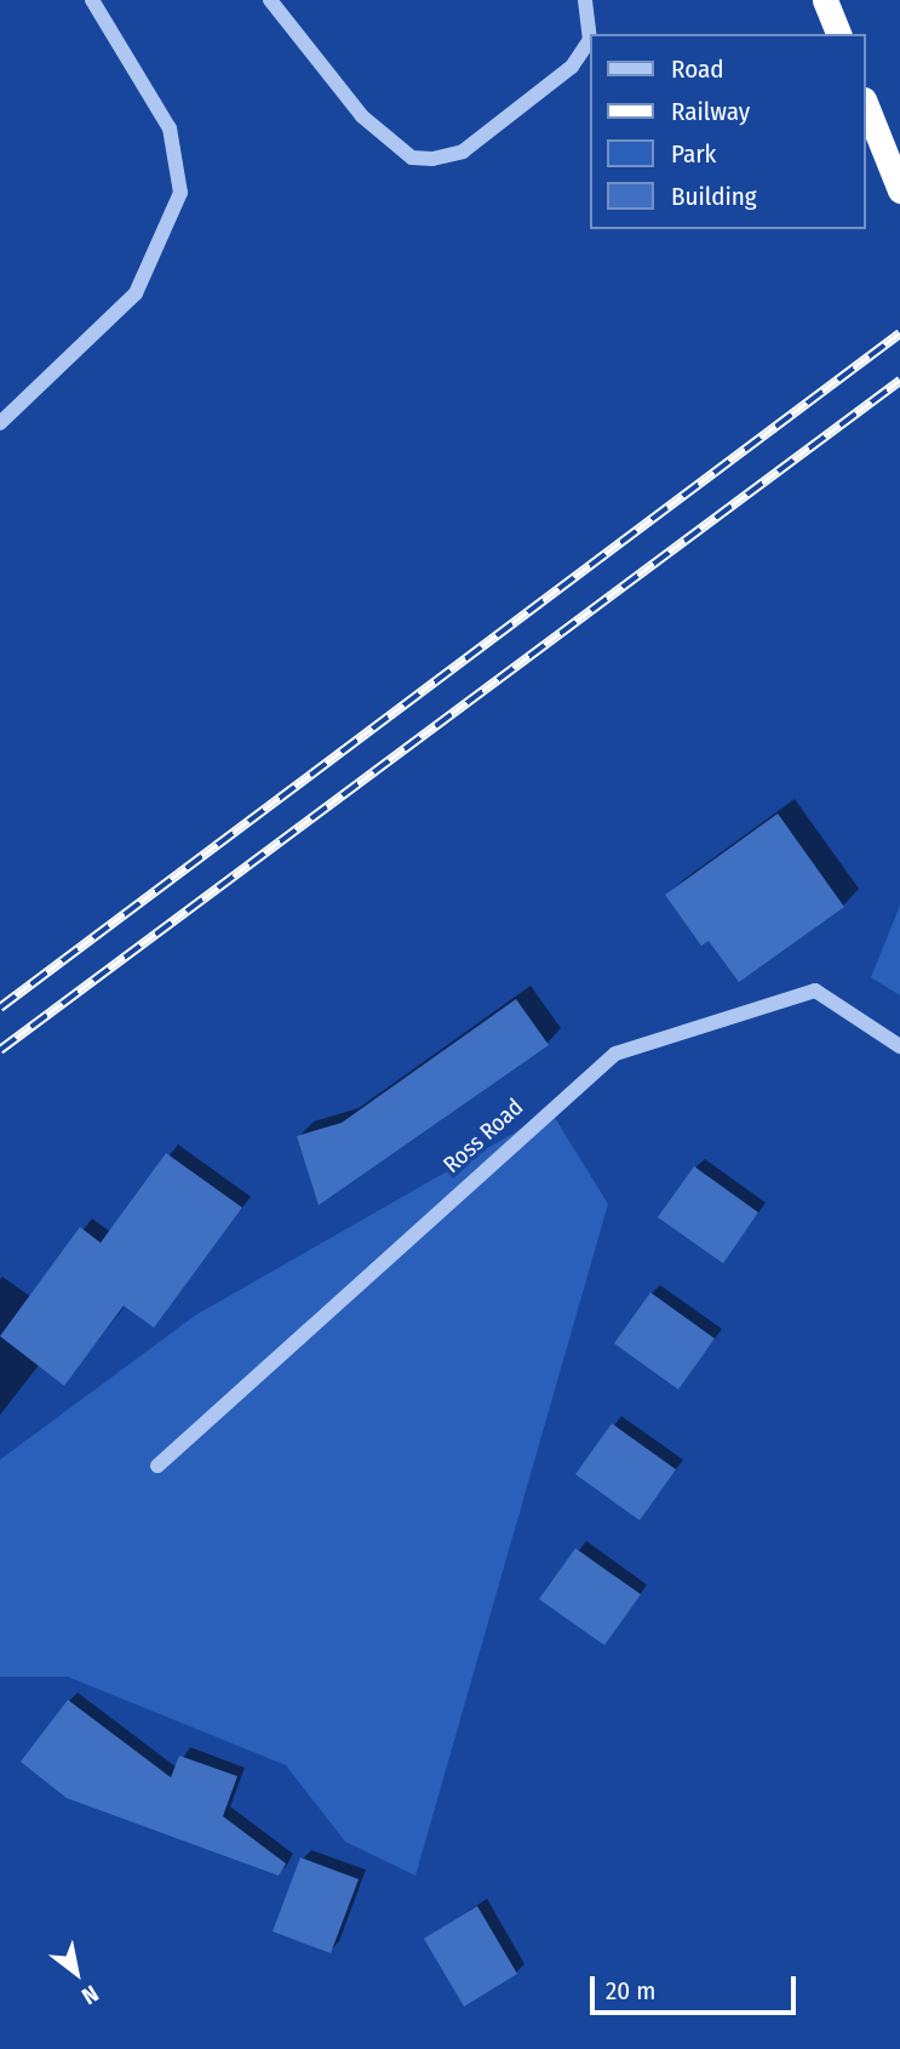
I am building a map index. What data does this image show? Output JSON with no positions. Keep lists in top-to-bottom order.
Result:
{
  "streets": {
    "street": ["Ross Road"]
  },
  "legend": [
    "Road",
    "Railway",
    "Park",
    "Building"
  ],
  "scale_bar": "20 m",
  "north": "bottom right"
}
